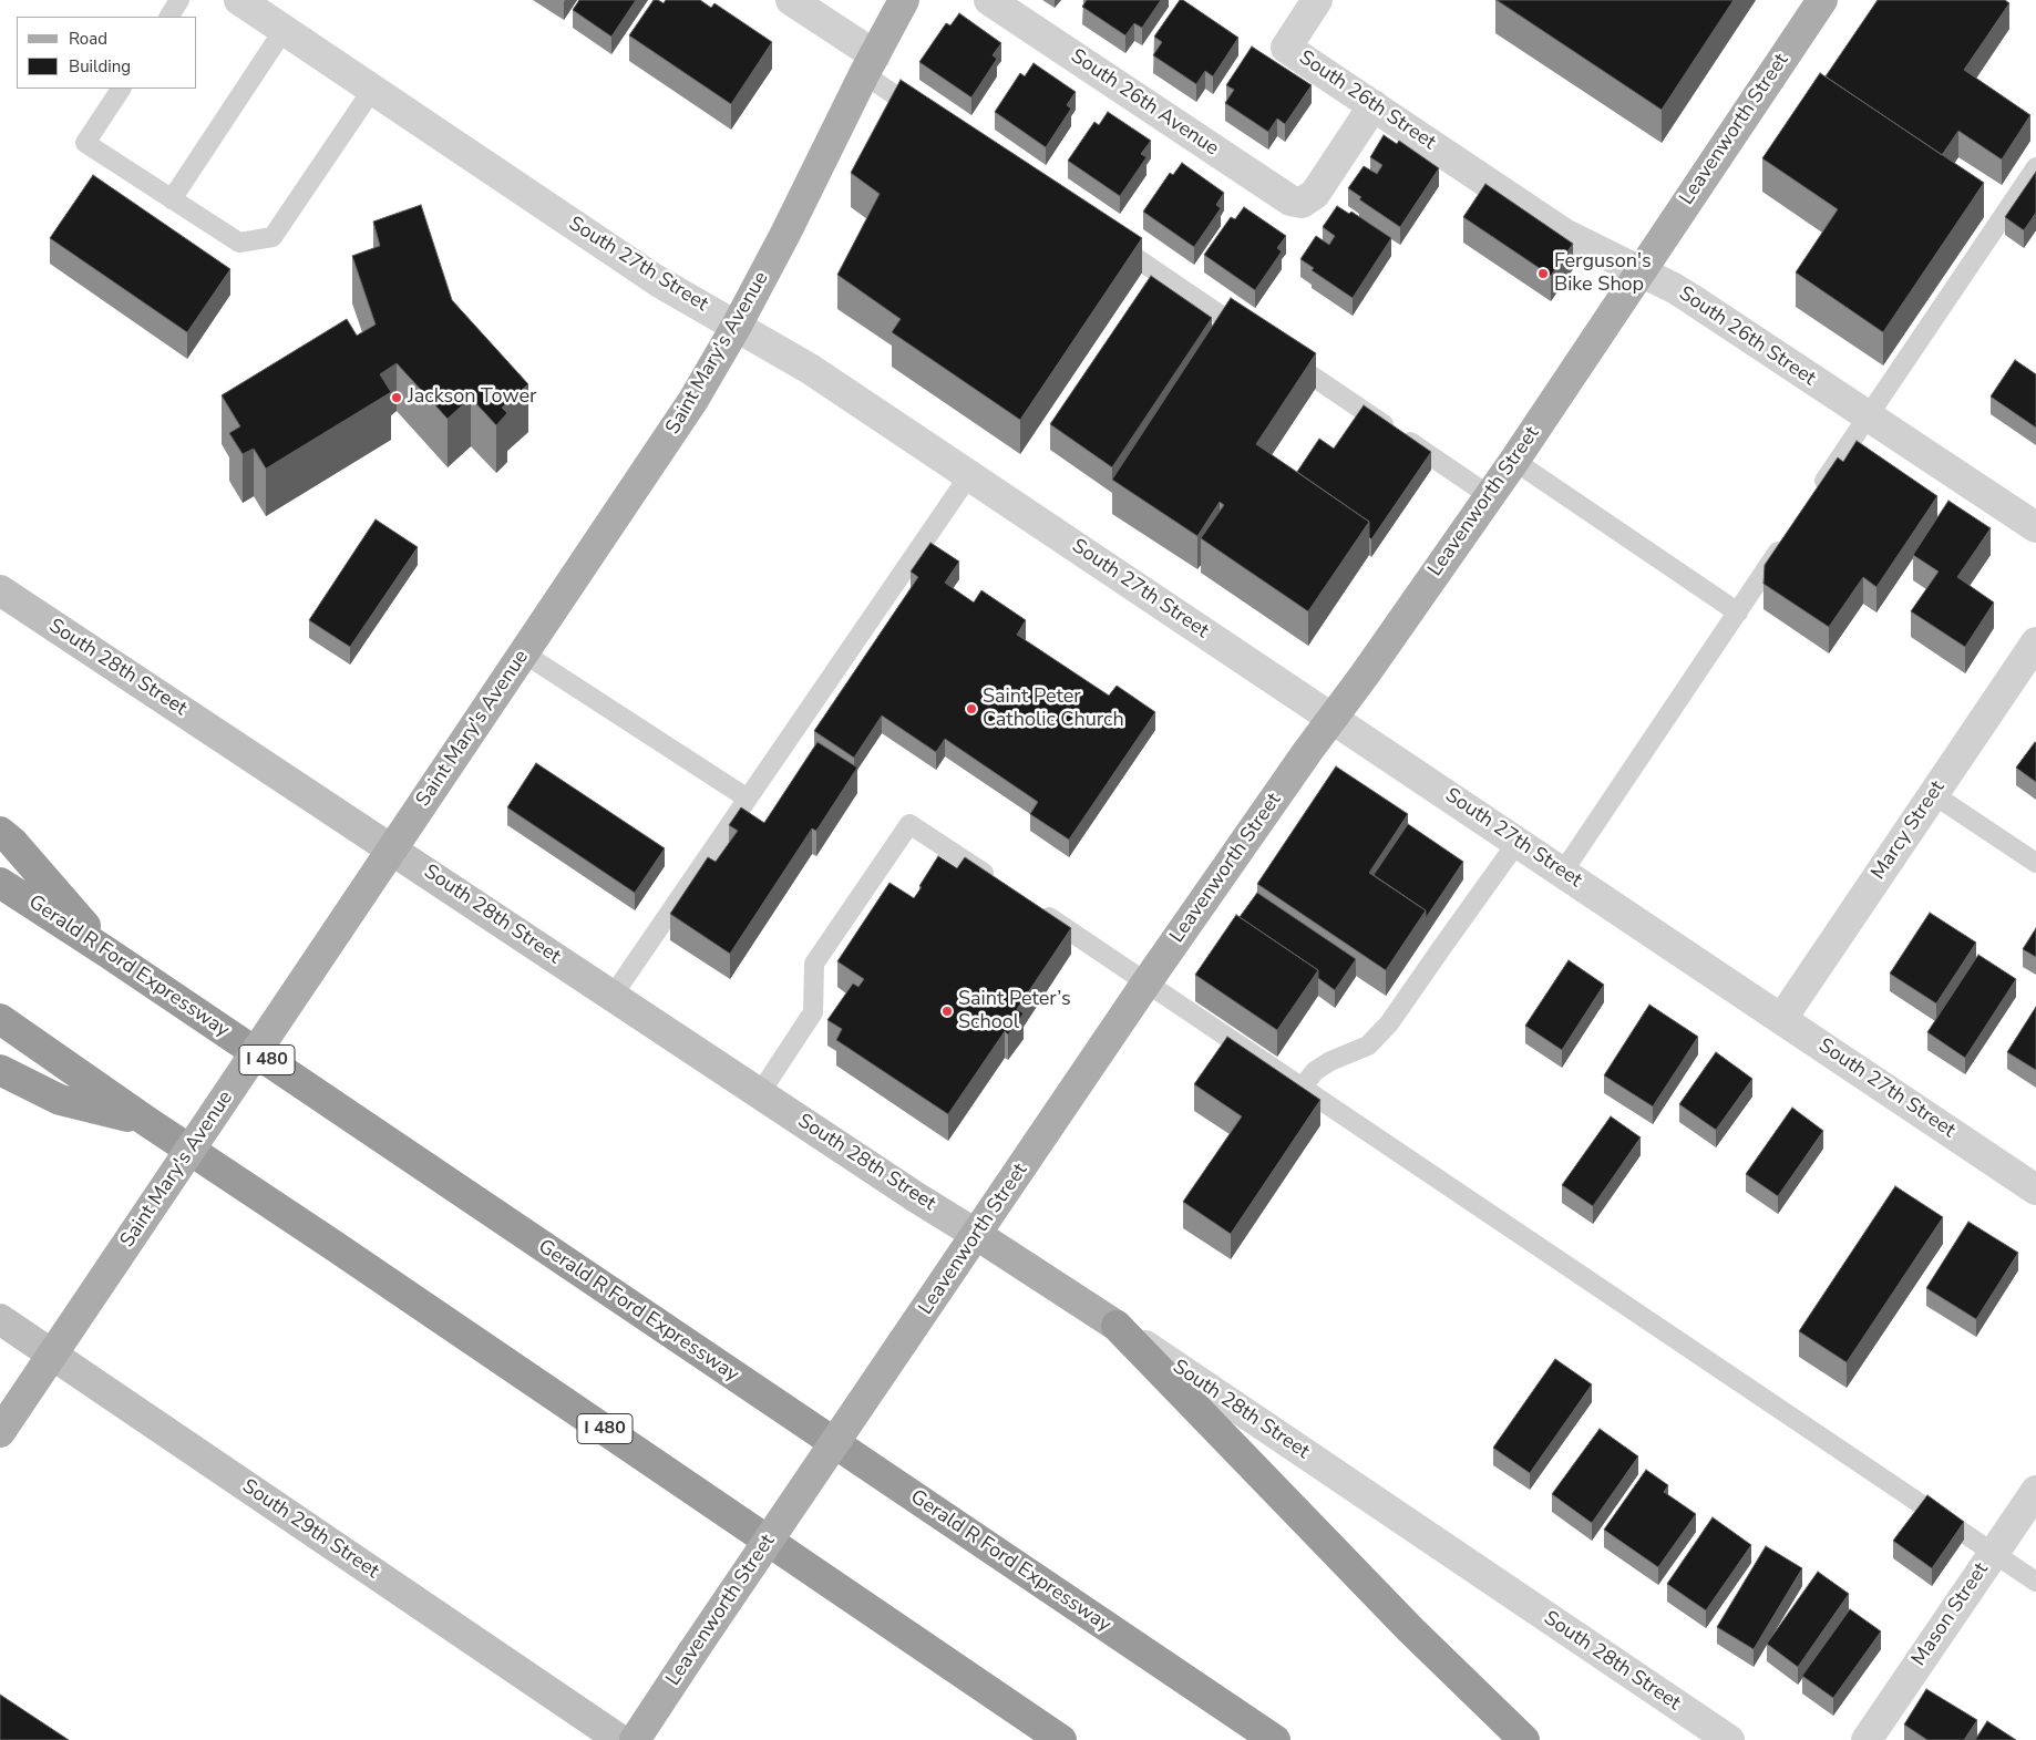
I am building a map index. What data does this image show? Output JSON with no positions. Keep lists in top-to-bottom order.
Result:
{
  "streets": {
    "highway": ["Gerald R Ford Expressway", "I 480"],
    "main road": [
      "Leavenworth Street",
      "Saint Mary's Avenue",
      "South 28th Street",
      "South 29th Street"
    ],
    "street": [
      "South 26th Street",
      "South 26th Avenue",
      "South 27th Street",
      "Marcy Street",
      "Mason Street"
    ]
  },
  "crossings": [
    ["South 26th Street", "South 26th Avenue"],
    ["South 26th Street", "Leavenworth Street"],
    ["Leavenworth Street", "South 27th Street"],
    ["Leavenworth Street", "South 28th Street"],
    ["South 27th Street", "Saint Mary's Avenue"],
    ["South 27th Street", "Marcy Street"],
    ["Saint Mary's Avenue", "South 28th Street"],
    ["Saint Mary's Avenue", "South 29th Street"]
  ],
  "places": [
    "Ferguson's Bike Shop",
    "Jackson Tower",
    "Saint Peter Catholic Church",
    "Saint Peter’s School"
  ],
  "legend": ["Road", "Building"]
}
